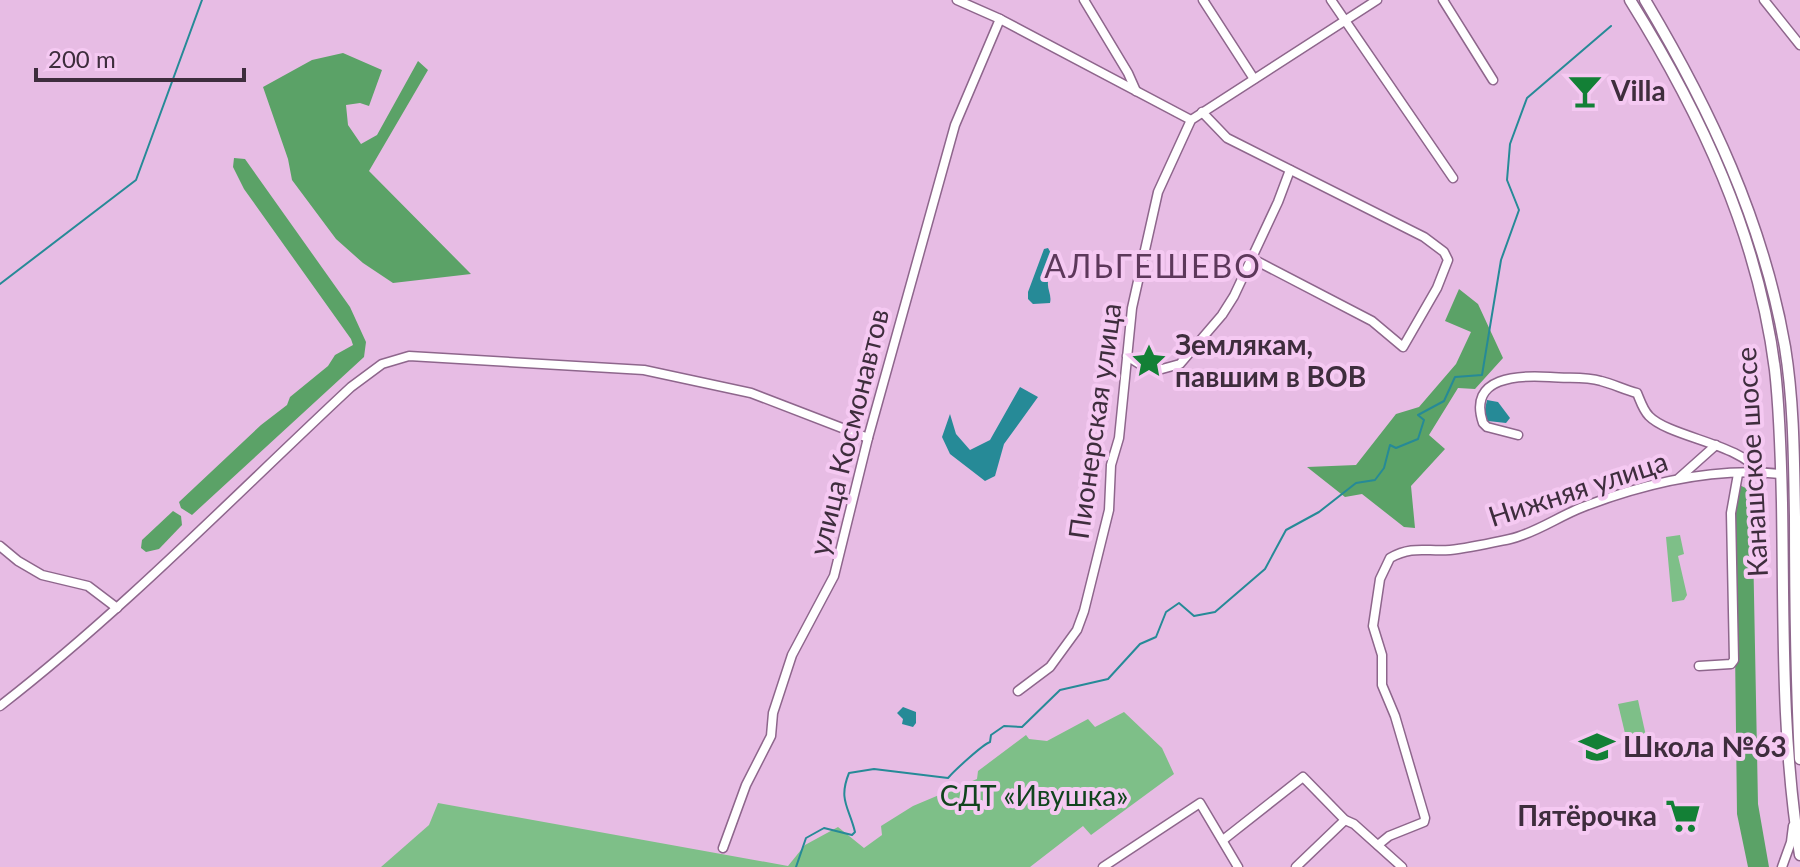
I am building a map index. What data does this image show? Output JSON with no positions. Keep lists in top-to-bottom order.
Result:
{
  "streets": {
    "main road": ["Канашское шоссе"],
    "street": ["Пионерская улица", "улица Космонавтов", "Нижняя улица"]
  },
  "crossings": [
    ["Канашское шоссе", "Нижняя улица"]
  ],
  "districts": ["АЛЬГЕШЕВО"],
  "parks": ["СДТ «Ивушка»"],
  "places": {
    "bar": ["Villa"],
    "place": ["Землякам, павшим в ВОВ"],
    "school or university": ["Школа №63"],
    "supermarket": ["Пятёрочка"]
  },
  "scale_bar": "200 m"
}
